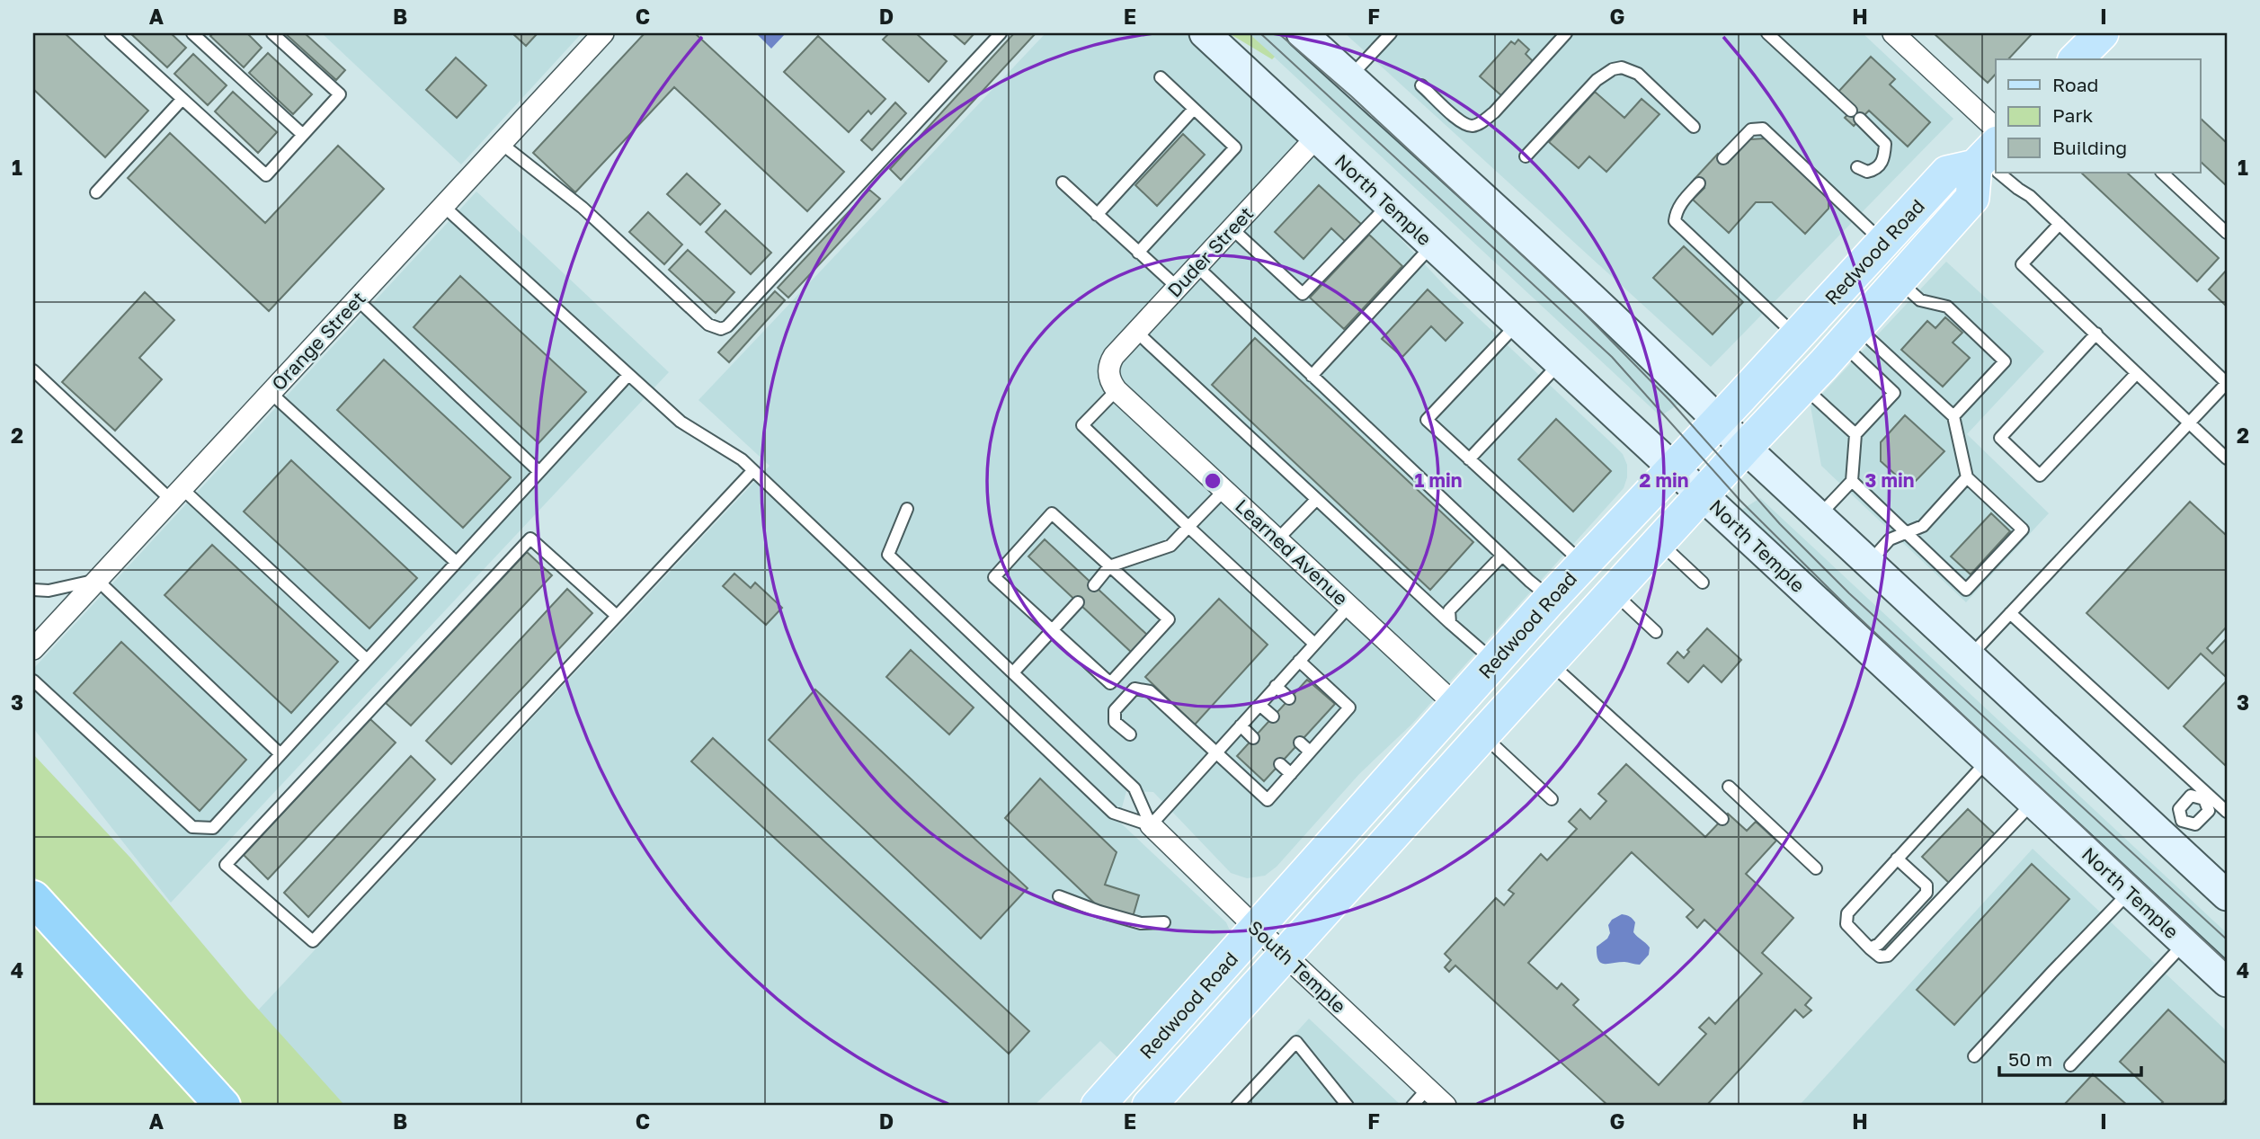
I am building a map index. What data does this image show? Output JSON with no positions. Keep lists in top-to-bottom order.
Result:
{
  "streets": {
    "main road": ["North Temple", "Redwood Road"],
    "street": [
      "Duder Street",
      "Orange Street",
      "Learned Avenue",
      "South Temple"
    ]
  },
  "crossings": [
    ["North Temple", "Duder Street"],
    ["North Temple", "Redwood Road"],
    ["Duder Street", "Learned Avenue"],
    ["Redwood Road", "Learned Avenue"],
    ["Redwood Road", "South Temple"]
  ],
  "legend": ["Road", "Park", "Building"],
  "scale_bar": "50 m",
  "grid": {
    "columns": [
      "A",
      "B",
      "C",
      "D",
      "E",
      "F",
      "G",
      "H",
      "I"
    ],
    "rows": [
      "1",
      "2",
      "3",
      "4"
    ]
  },
  "rings": ["1 min", "2 min", "3 min"]
}
